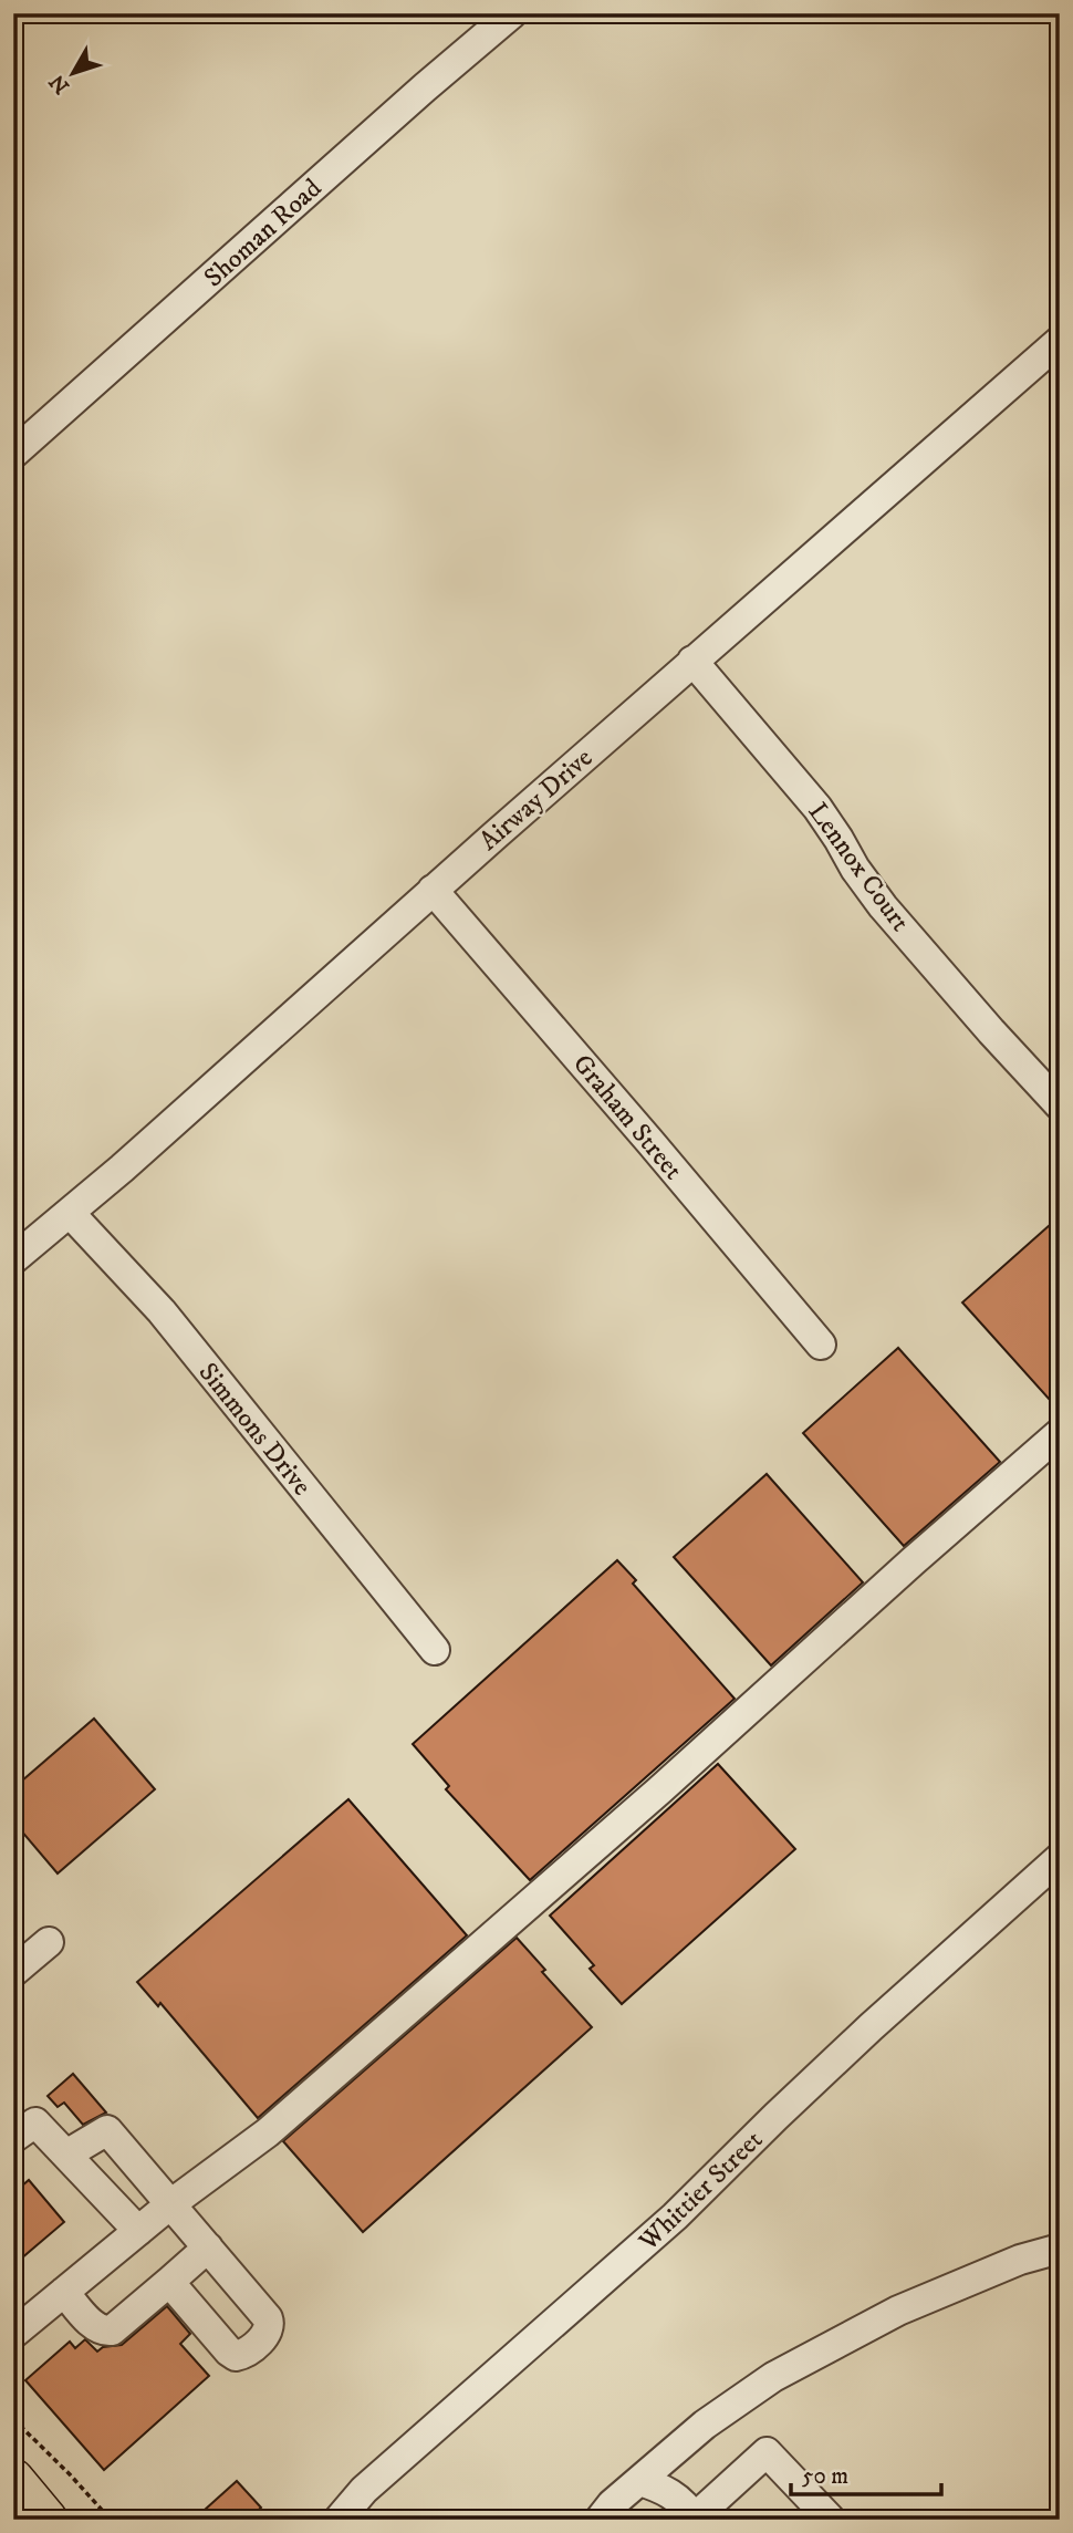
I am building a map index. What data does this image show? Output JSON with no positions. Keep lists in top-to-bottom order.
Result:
{
  "streets": {
    "street": [
      "Shoman Road",
      "Airway Drive",
      "Lennox Court",
      "Graham Street",
      "Simmons Drive",
      "Whittier Street"
    ]
  },
  "crossings": [
    ["Airway Drive", "Lennox Court"],
    ["Airway Drive", "Graham Street"],
    ["Airway Drive", "Simmons Drive"]
  ],
  "scale_bar": "50 m",
  "north": "bottom left"
}
